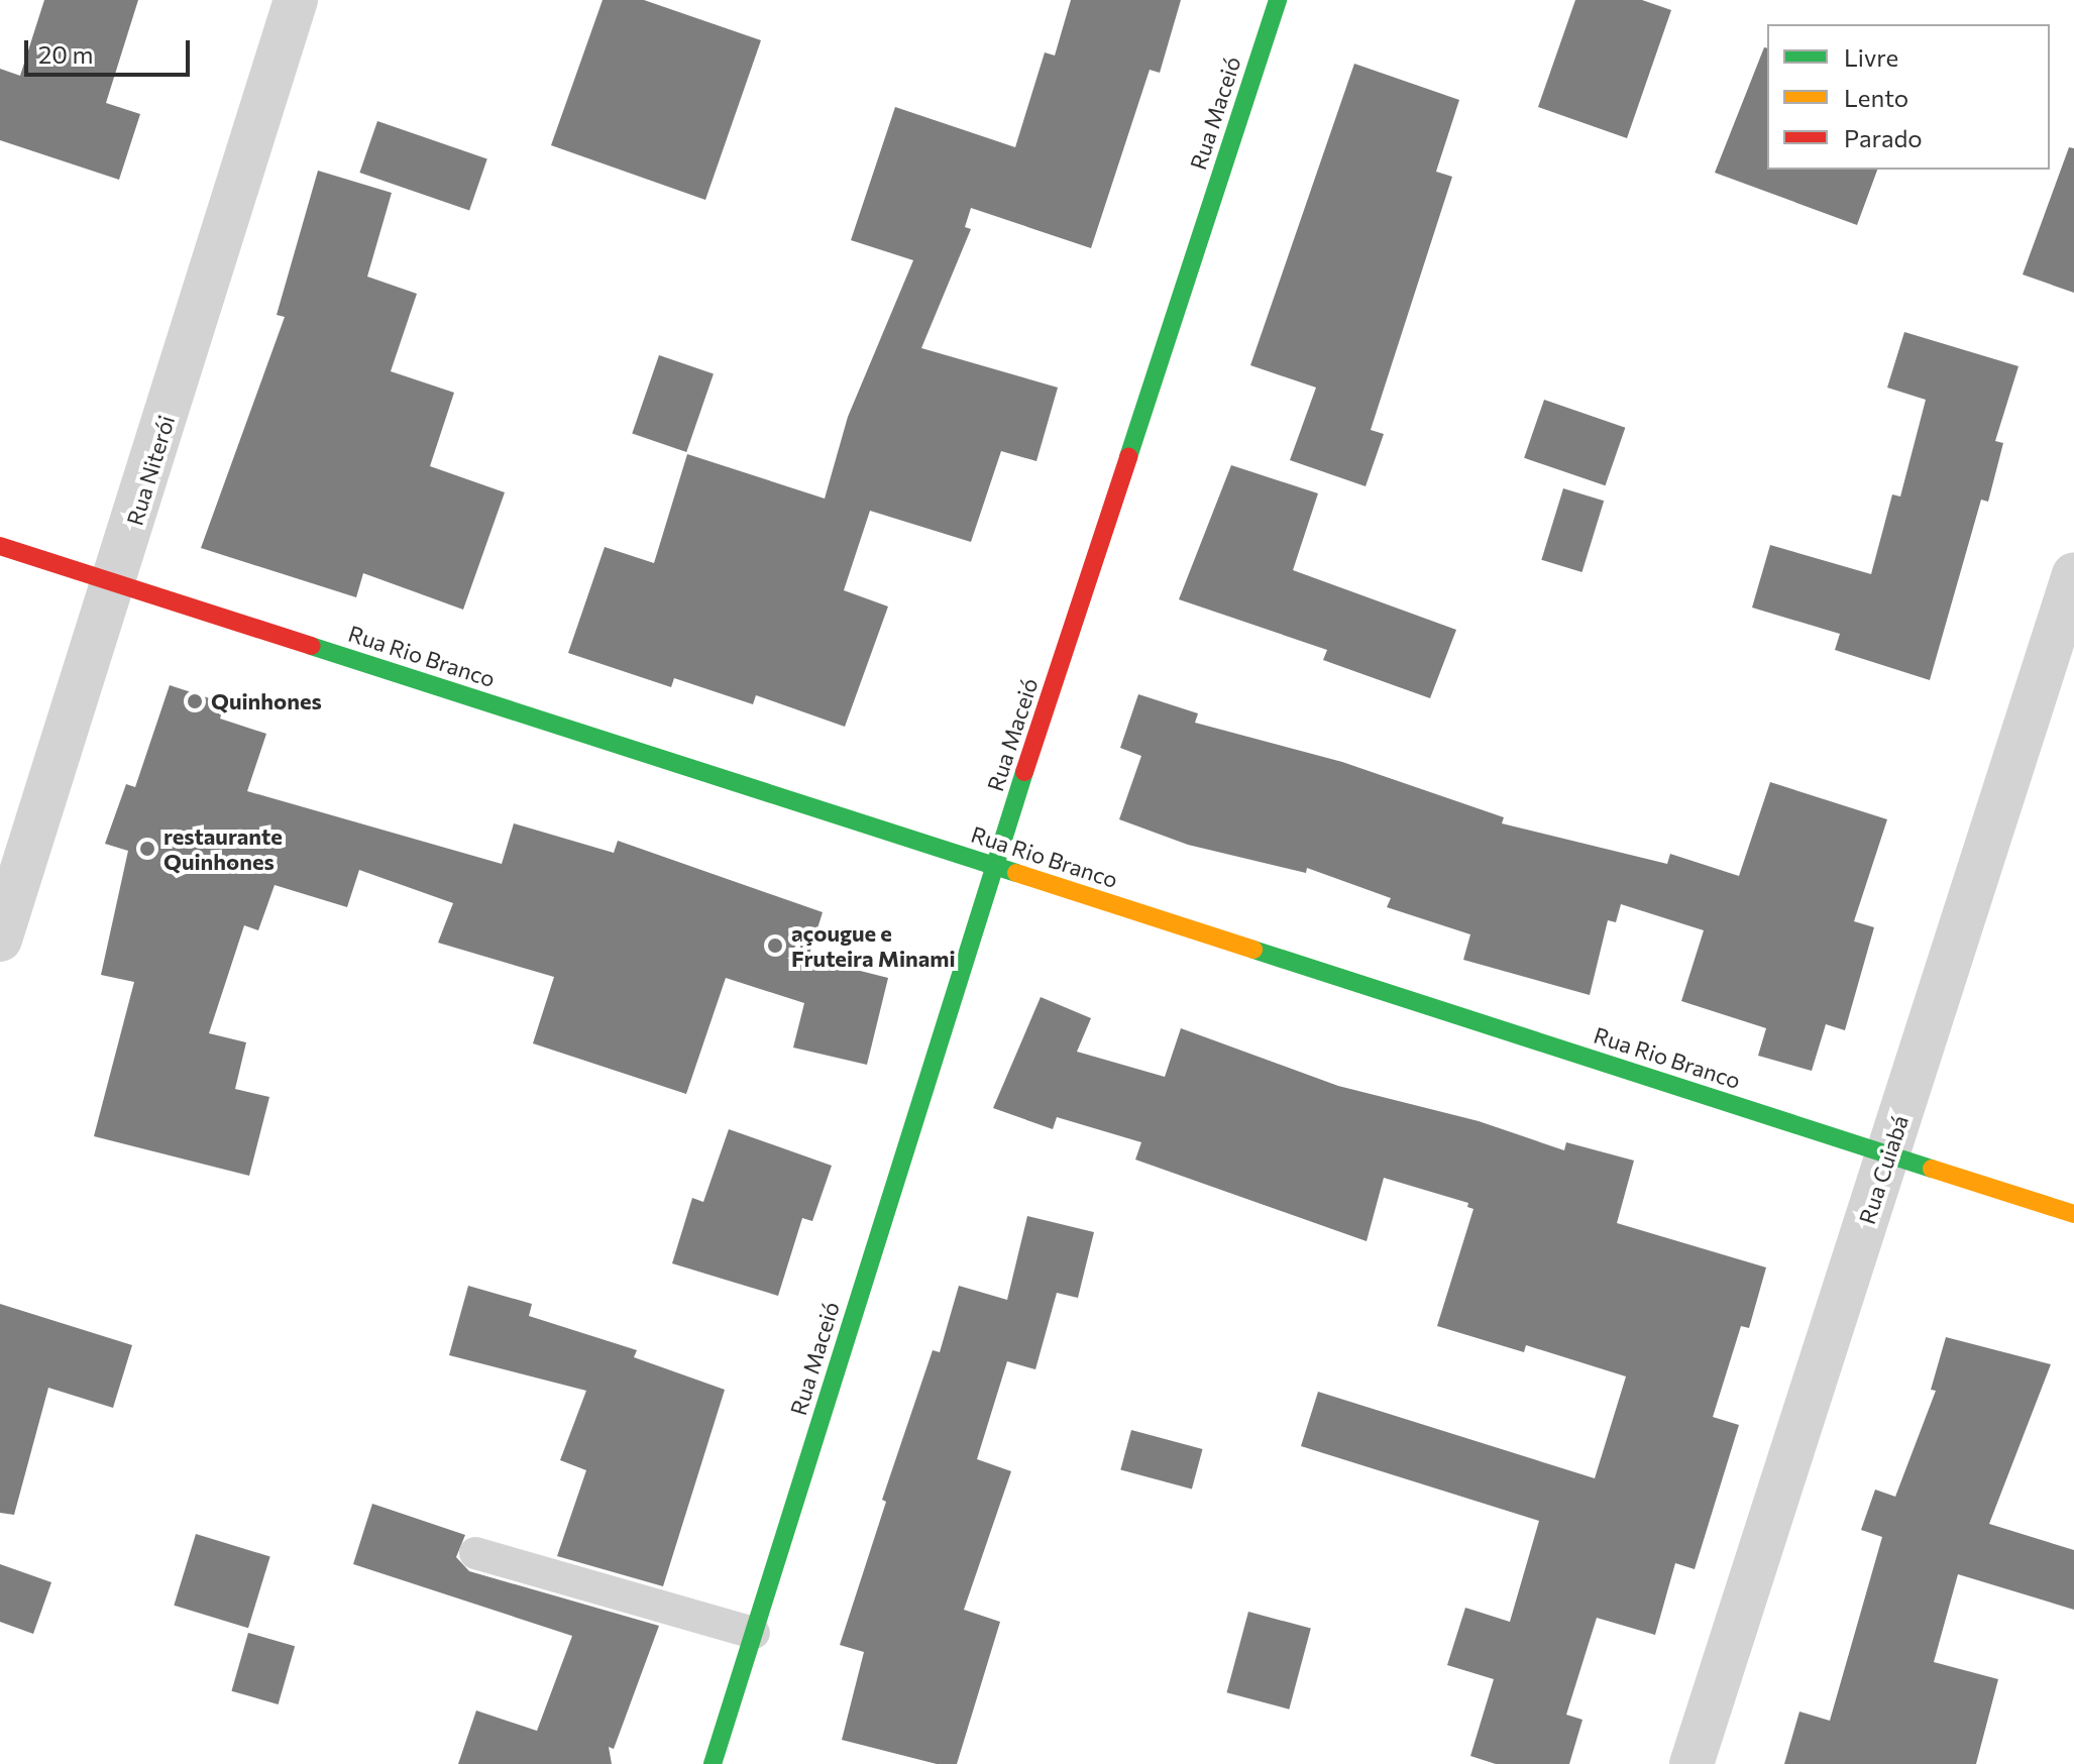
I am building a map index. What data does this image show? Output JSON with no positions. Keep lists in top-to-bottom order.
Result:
{
  "streets": {
    "street": [
      "Rua Maceió",
      "Rua Niterói",
      "Rua Rio Branco",
      "Rua Cuiabá"
    ]
  },
  "crossings": [
    ["Rua Maceió", "Rua Rio Branco"],
    ["Rua Niterói", "Rua Rio Branco"],
    ["Rua Rio Branco", "Rua Cuiabá"]
  ],
  "places": ["Quinhones", "restaurante Quinhones", "açougue e Fruteira Minami"],
  "legend": ["Livre", "Lento", "Parado"],
  "scale_bar": "20 m"
}
